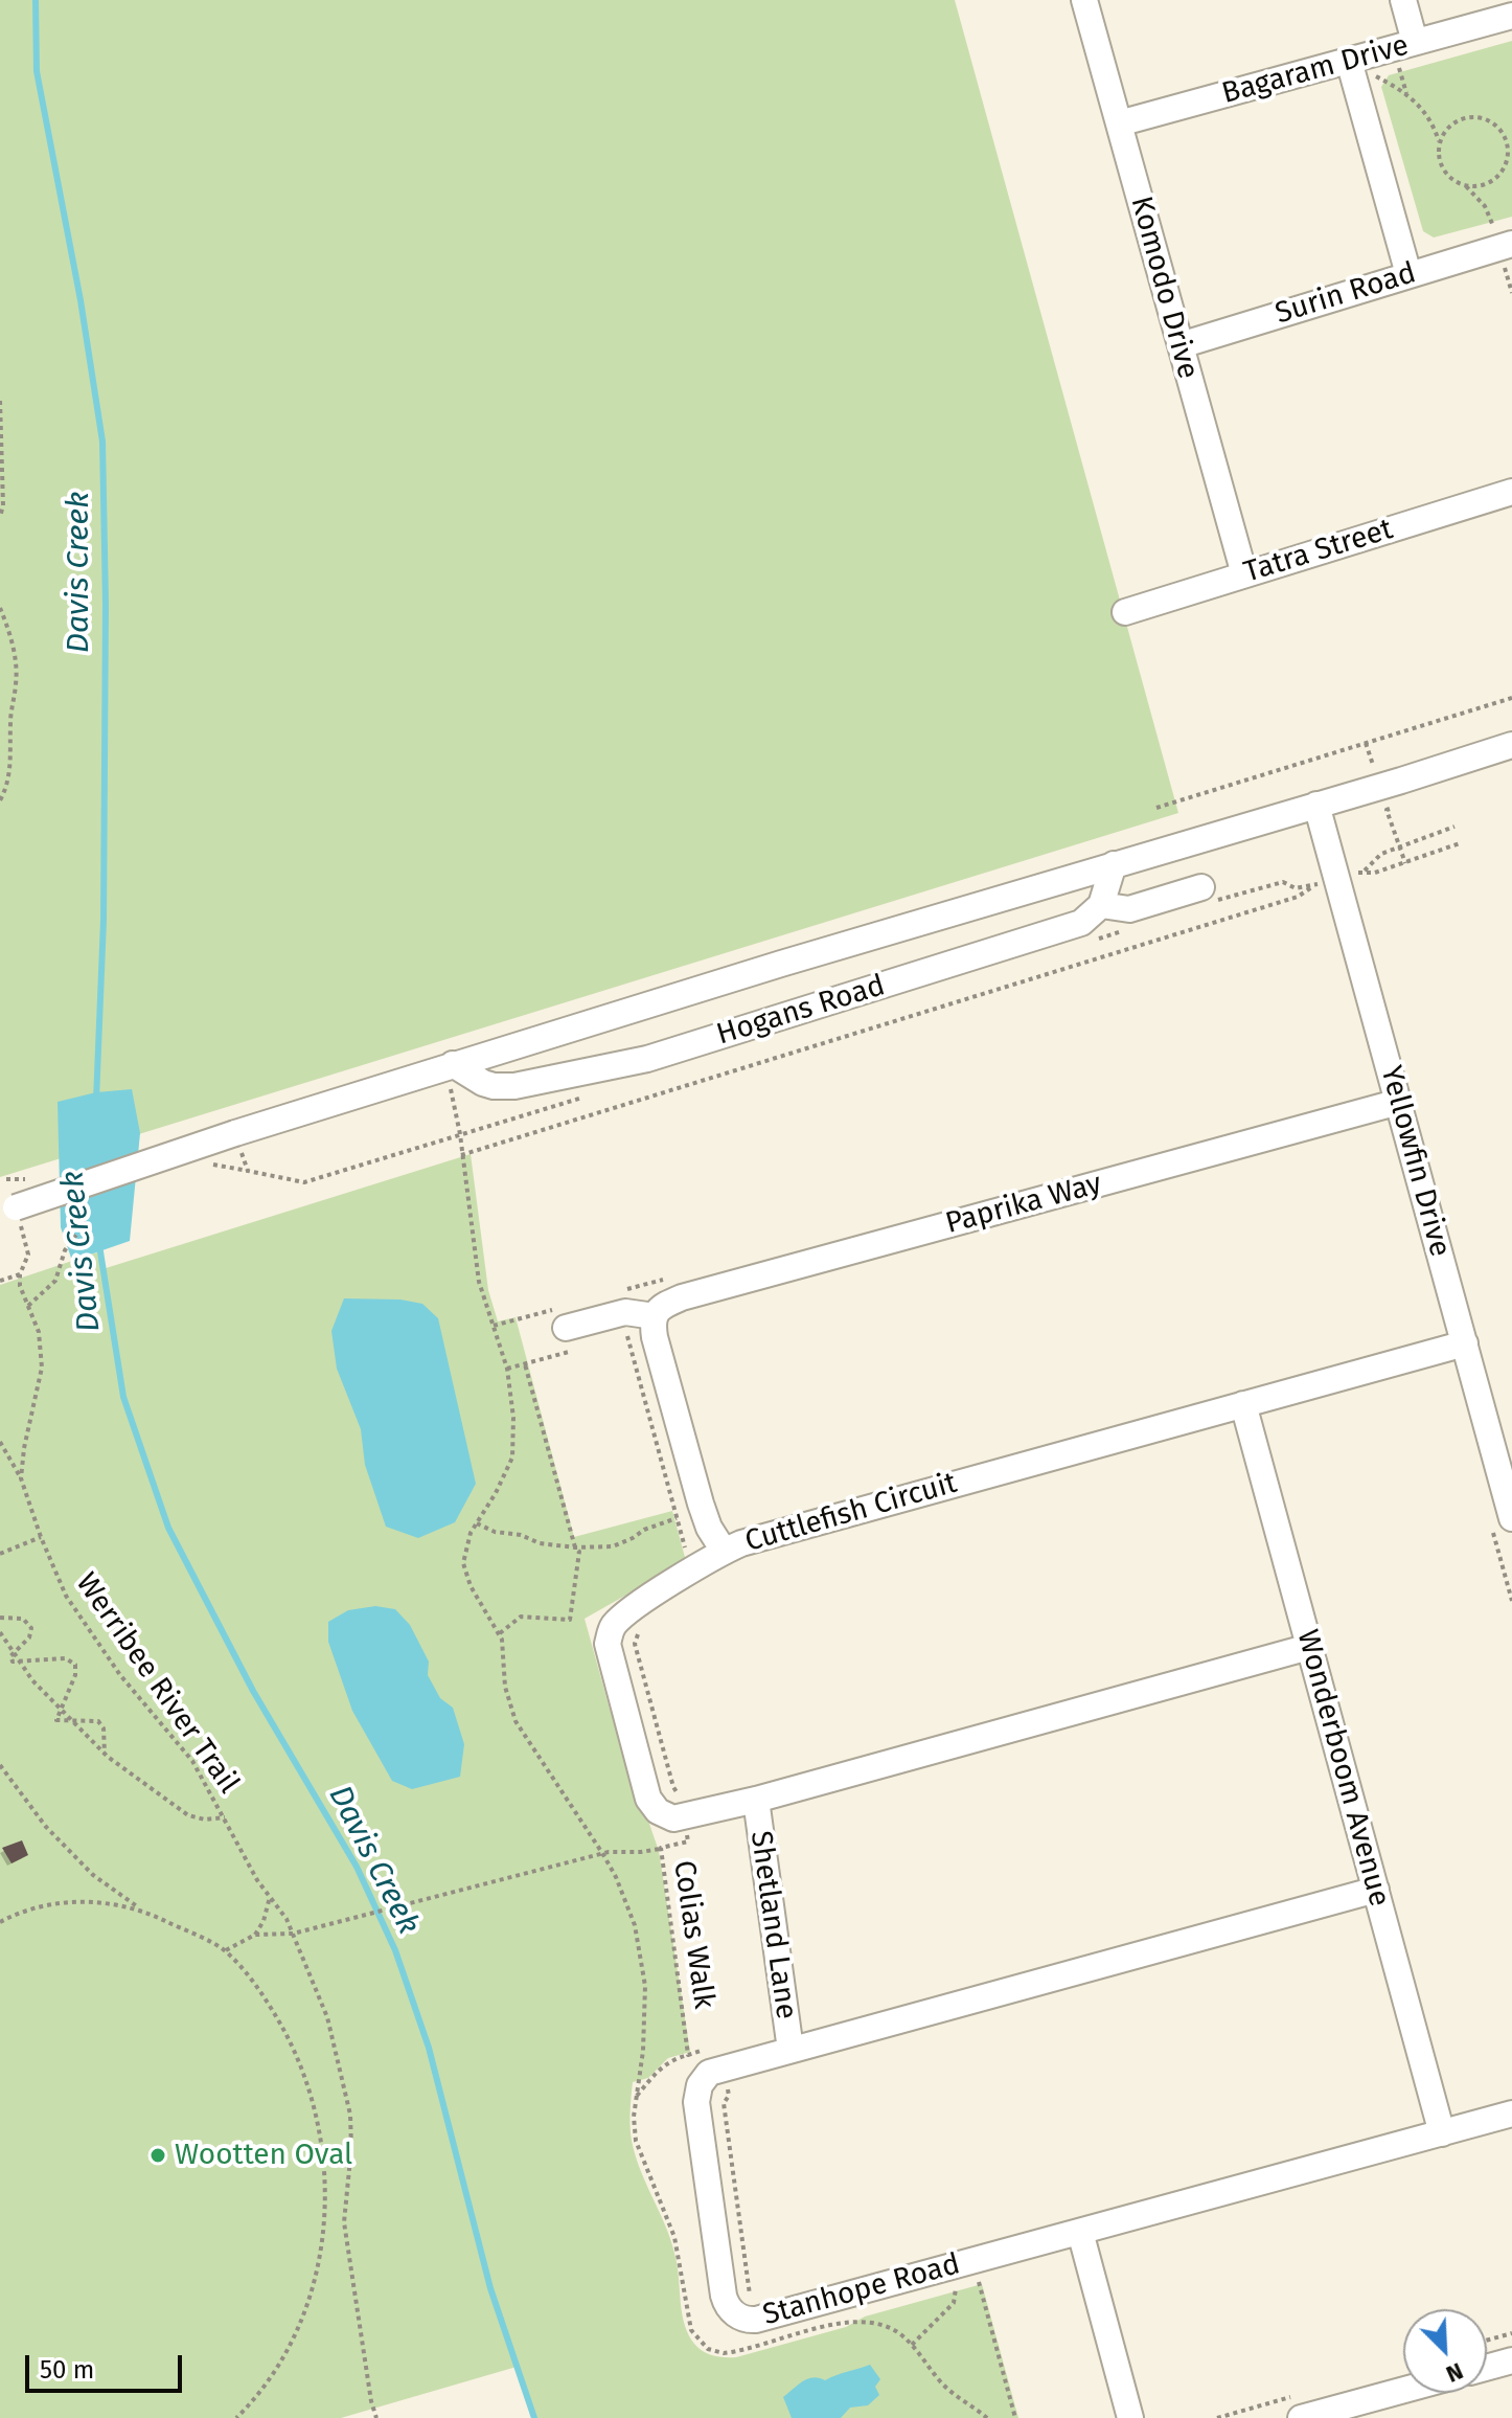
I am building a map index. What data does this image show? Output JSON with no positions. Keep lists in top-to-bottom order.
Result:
{
  "streets": {
    "street": [
      "Bagaram Drive",
      "Komodo Drive",
      "Surin Road",
      "Tatra Street",
      "Hogans Road",
      "Yellowfin Drive",
      "Paprika Way",
      "Cuttlefish Circuit",
      "Wonderboom Avenue",
      "Shetland Lane",
      "Stanhope Road"
    ],
    "path": ["Werribee River Trail", "Colias Walk"]
  },
  "crossings": [
    ["Bagaram Drive", "Komodo Drive"],
    ["Komodo Drive", "Surin Road"],
    ["Komodo Drive", "Tatra Street"],
    ["Hogans Road", "Yellowfin Drive"],
    ["Hogans Road", "Werribee River Trail"],
    ["Yellowfin Drive", "Paprika Way"],
    ["Yellowfin Drive", "Cuttlefish Circuit"],
    ["Cuttlefish Circuit", "Wonderboom Avenue"],
    ["Cuttlefish Circuit", "Colias Walk"],
    ["Wonderboom Avenue", "Stanhope Road"],
    ["Colias Walk", "Stanhope Road"]
  ],
  "water": ["Davis Creek"],
  "places": ["Wootten Oval"],
  "scale_bar": "50 m",
  "north": "bottom right"
}
